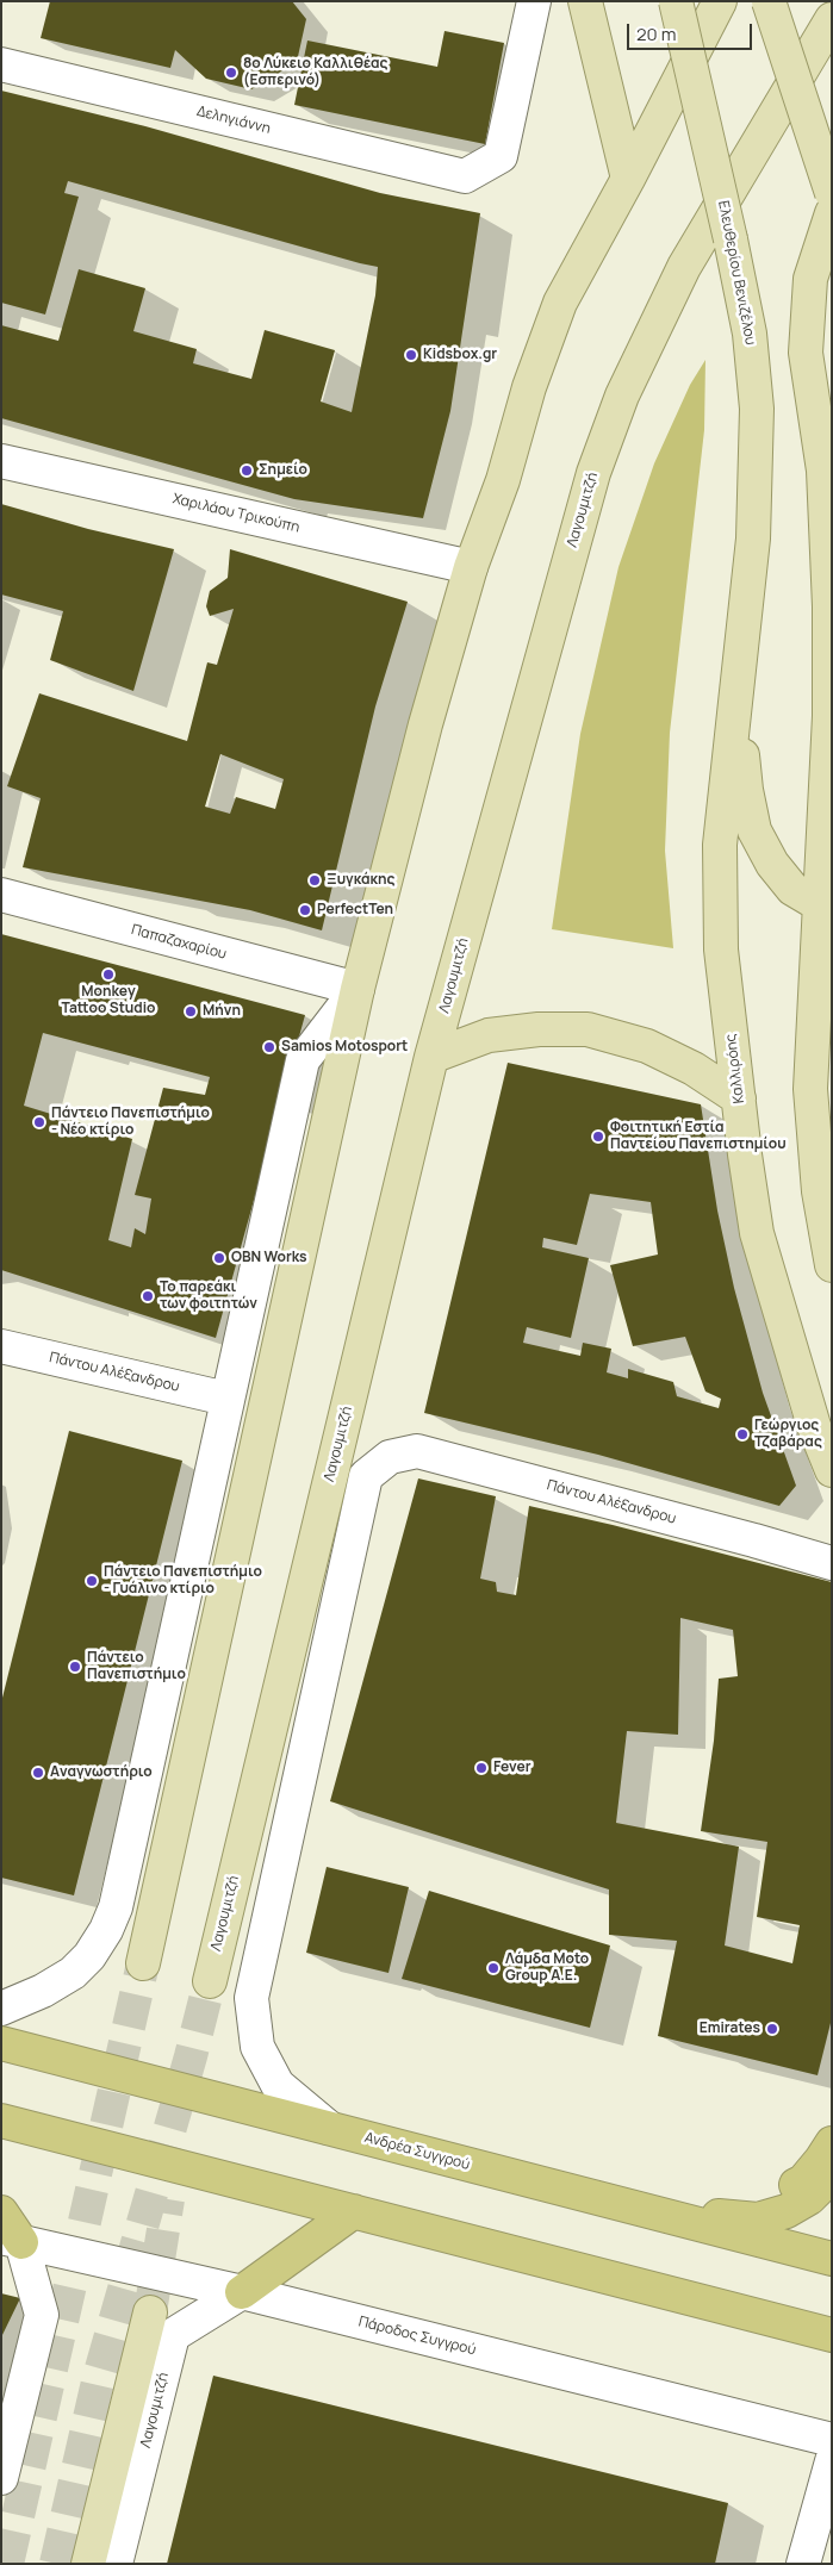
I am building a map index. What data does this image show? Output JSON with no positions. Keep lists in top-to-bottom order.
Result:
{
  "streets": {
    "highway": ["Ανδρέα Συγγρού"],
    "main road": ["Ελευθερίου Βενιζέλου", "Λαγουμιτζή", "Καλλιρόης"],
    "street": [
      "Δεληγιάννη",
      "Χαριλάου Τρικούπη",
      "Παπαζαχαρίου",
      "Πάντου Αλέξανδρου",
      "Πάροδος Συγγρού"
    ]
  },
  "crossings": [
    ["Ελευθερίου Βενιζέλου", "Καλλιρόης"],
    ["Λαγουμιτζή", "Πάροδος Συγγρού"],
    ["Πάντου Αλέξανδρου", "Ανδρέα Συγγρού"]
  ],
  "places": [
    "8ο Λύκειο Καλλιθέας (Εσπερινό)",
    "Kidsbox.gr",
    "Σημείο",
    "Ξυγκάκης",
    "PerfectTen",
    "Monkey Tattoo Studio",
    "Μήνη",
    "Samios Motosport",
    "Πάντειο Πανεπιστήμιο - Νέο κτίριο",
    "Φοιτητική Εστία Παντείου Πανεπιστημίου",
    "OBN Works",
    "Το παρεάκι των φοιτητών",
    "Γεώργιος Τζαβάρας",
    "Πάντειο Πανεπιστήμιο - Γυάλινο κτίριο",
    "Πάντειο Πανεπιστήμιο",
    "Fever",
    "Aναγνωστήριο",
    "Λάμδα Moto Group Α.Ε.",
    "Emirates"
  ],
  "scale_bar": "20 m"
}
